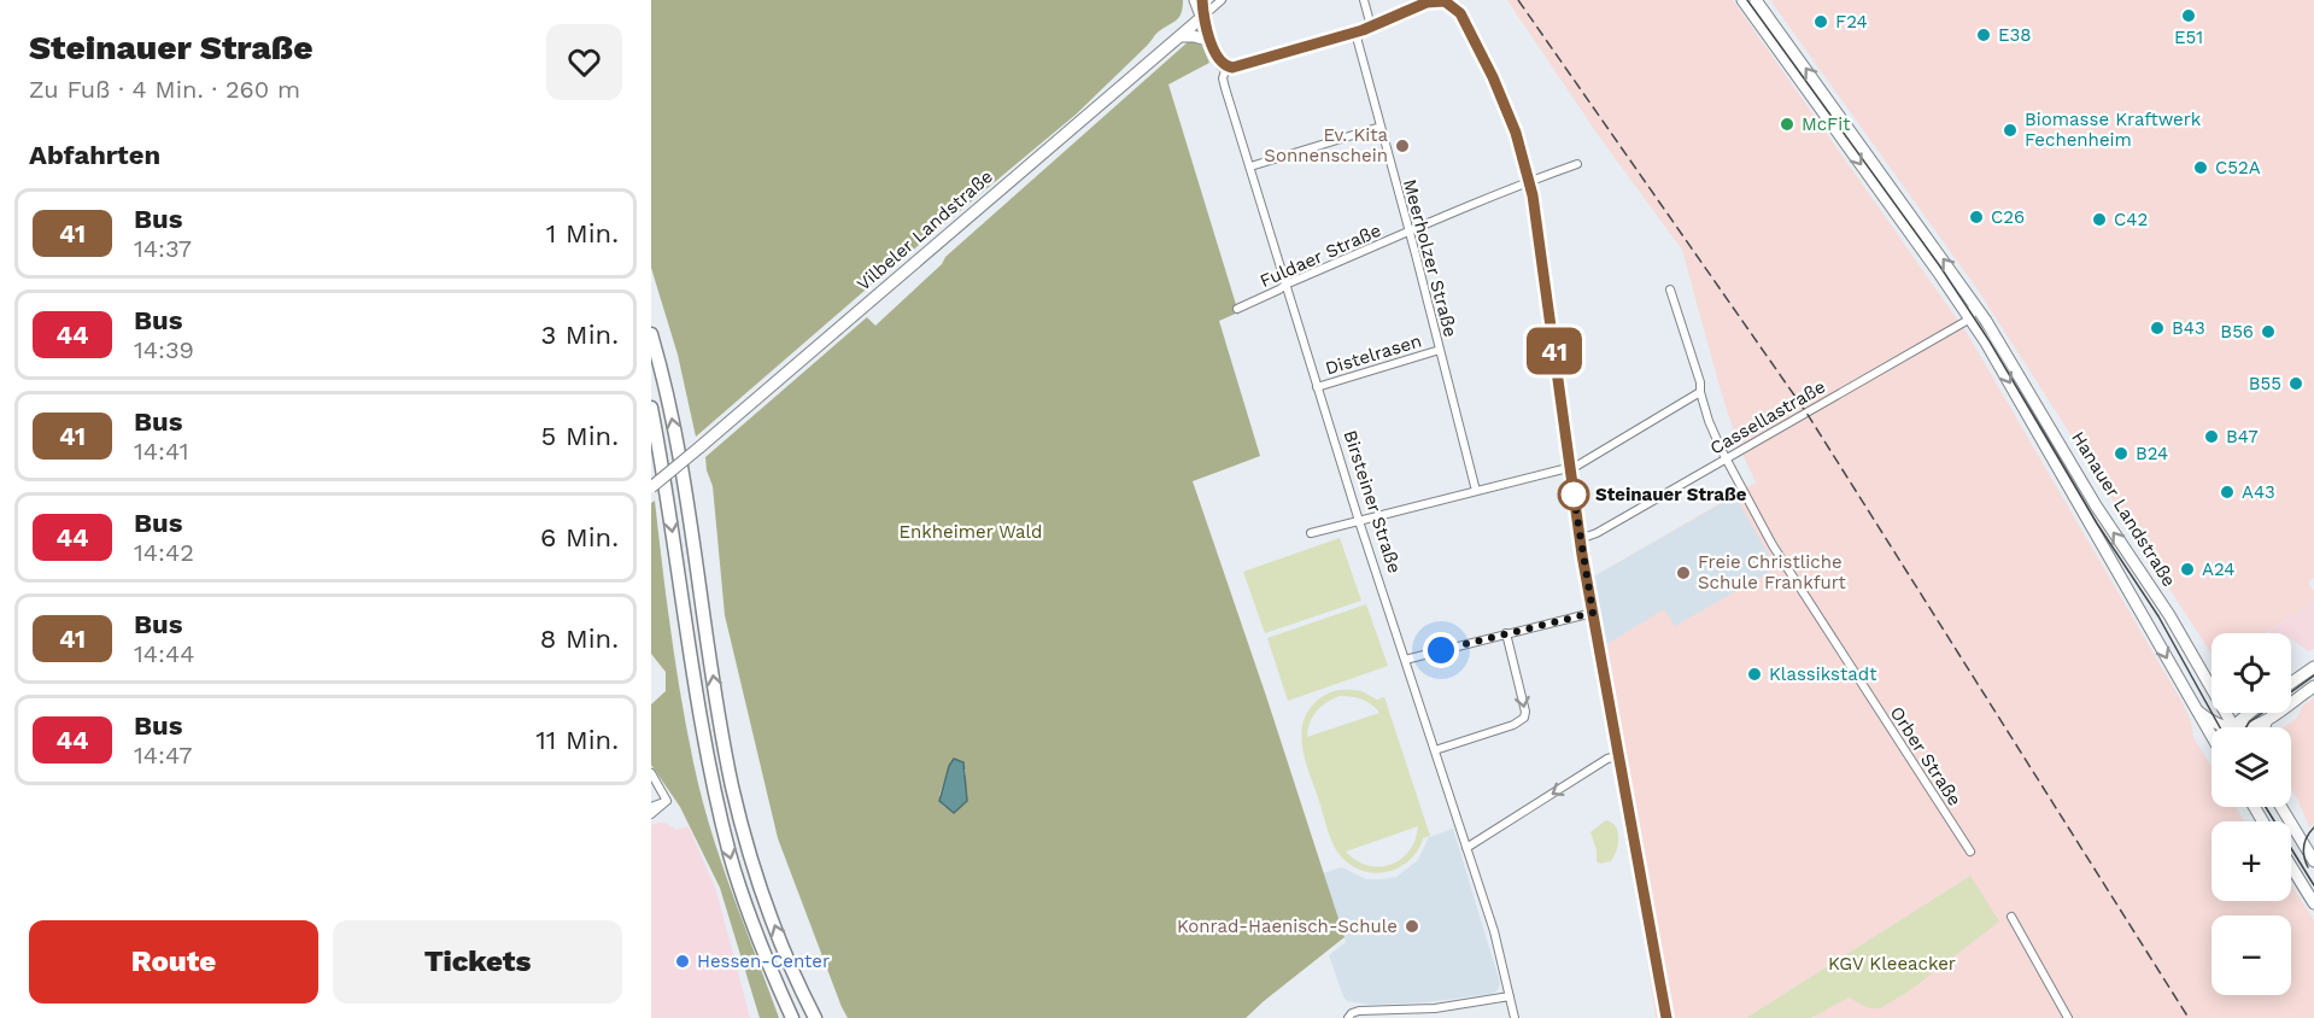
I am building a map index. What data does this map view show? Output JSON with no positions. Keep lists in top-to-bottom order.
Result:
{
  "streets": {
    "main road": ["Vilbeler Landstraße", "Birsteiner Straße", "Hanauer Landstraße"],
    "street": [
      "Fuldaer Straße",
      "Meerholzer Straße",
      "Distelrasen",
      "Cassellastraße",
      "Orber Straße"
    ]
  },
  "crossings": [
    ["Vilbeler Landstraße", "Birsteiner Straße"],
    ["Fuldaer Straße", "Meerholzer Straße"],
    ["Fuldaer Straße", "Birsteiner Straße"],
    ["Meerholzer Straße", "Distelrasen"],
    ["Distelrasen", "Birsteiner Straße"],
    ["Cassellastraße", "Hanauer Landstraße"],
    ["Cassellastraße", "Orber Straße"]
  ],
  "parks": ["Enkheimer Wald", "KGV Kleeacker"],
  "places": [
    "E51",
    "F24",
    "E38",
    "McFit",
    "Biomasse Kraftwerk Fechenheim",
    "Ev. Kita Sonnenschein",
    "C52A",
    "C26",
    "C42",
    "B43",
    "B56",
    "B55",
    "B47",
    "B24",
    "A43",
    "Steinauer Straße",
    "A24",
    "Freie Christliche Schule Frankfurt",
    "Klassikstadt",
    "Konrad-Haenisch-Schule",
    "Hessen-Center"
  ],
  "lines": ["bus line 41"],
  "page": {
    "heading": [
      ["Steinauer Straße", "Zu Fuß · 4 Min. · 260 m"],
      "Abfahrten"
    ],
    "on_map": "41",
    "list": [
      {
        "mark": "41",
        "name": "Bus",
        "note": "14:37",
        "value": "1 Min."
      },
      {
        "mark": "44",
        "name": "Bus",
        "note": "14:39",
        "value": "3 Min."
      },
      {
        "mark": "41",
        "name": "Bus",
        "note": "14:41",
        "value": "5 Min."
      },
      {
        "mark": "44",
        "name": "Bus",
        "note": "14:42",
        "value": "6 Min."
      },
      {
        "mark": "41",
        "name": "Bus",
        "note": "14:44",
        "value": "8 Min."
      },
      {
        "mark": "44",
        "name": "Bus",
        "note": "14:47",
        "value": "11 Min."
      }
    ],
    "map_buttons": ["+", "−"],
    "buttons": ["Route", "Tickets"]
  }
}
